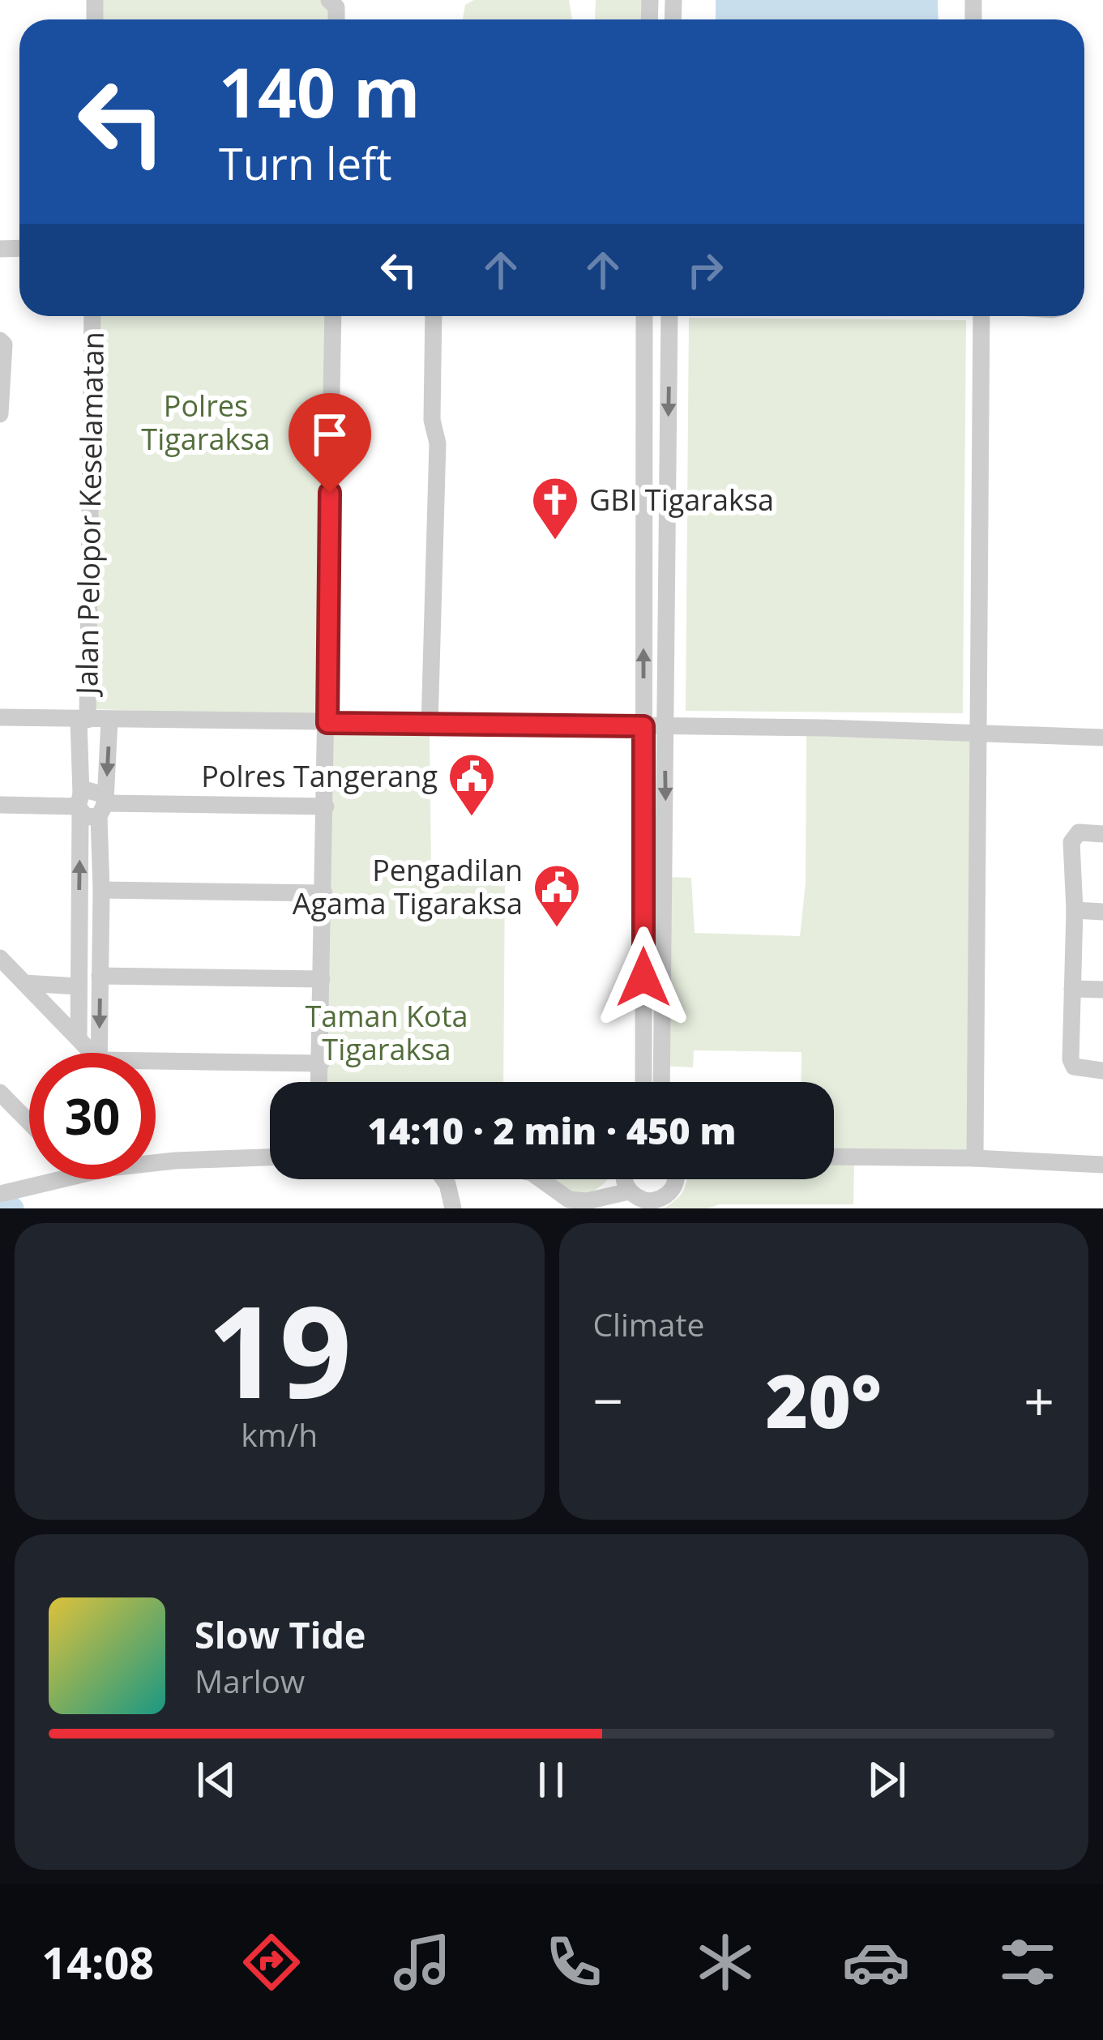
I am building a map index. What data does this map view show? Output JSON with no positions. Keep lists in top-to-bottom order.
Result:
{
  "streets": {
    "street": ["Jalan Pelopor Keselamatan"]
  },
  "parks": ["Polres Tigaraksa", "Taman Kota Tigaraksa"],
  "places": {
    "church": ["GBI Tigaraksa"],
    "public building": ["Polres Tangerang", "Pengadilan Agama Tigaraksa"]
  },
  "page": {
    "turn": ["140 m", "Turn left"],
    "limit": "30",
    "trip": "14:10 · 2 min · 450 m",
    "tile": [
      ["19", "km/h"],
      "Climate"
    ],
    "heat": ["−", "20°", "+"],
    "song": ["Slow Tide", "Marlow"],
    "tabs": "14:08"
  }
}
